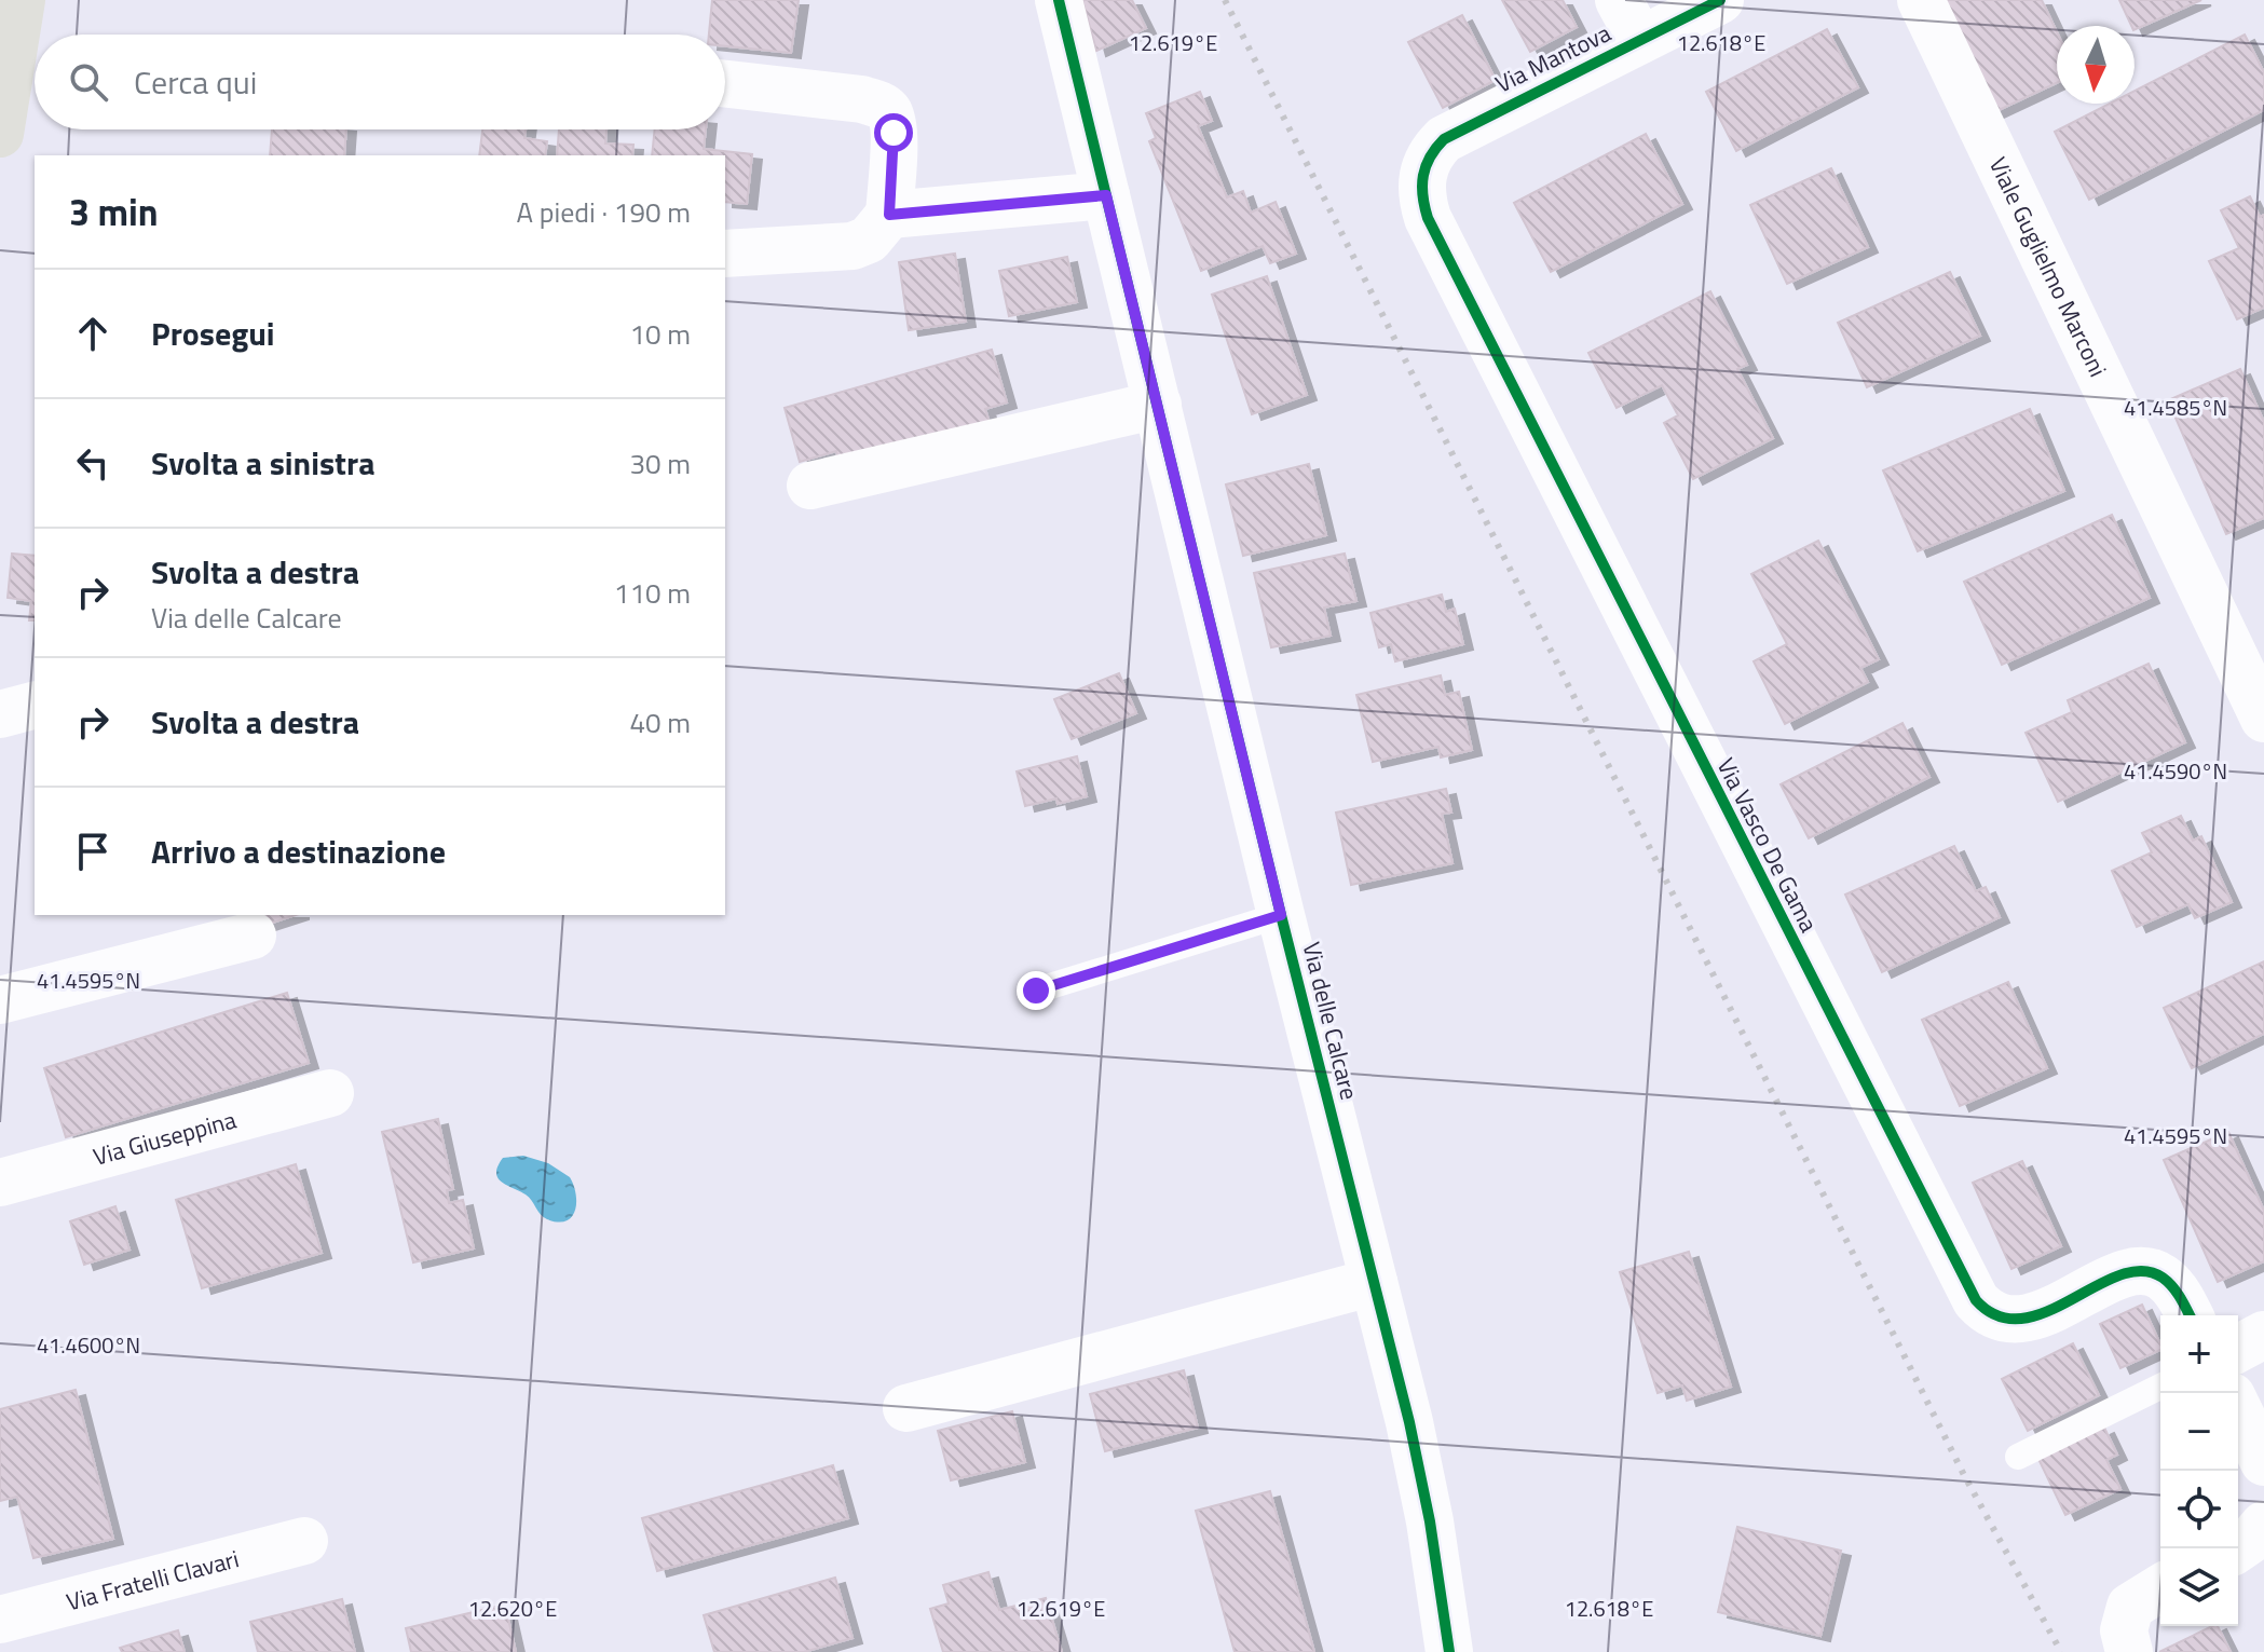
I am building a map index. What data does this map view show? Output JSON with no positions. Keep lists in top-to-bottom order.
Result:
{
  "streets": {
    "street": [
      "Via Mantova",
      "Viale Guglielmo Marconi",
      "Via Vasco De Gama",
      "Via delle Calcare",
      "Via Giuseppina",
      "Via Fratelli Clavari"
    ]
  },
  "crossings": [
    ["Via Mantova", "Via Vasco De Gama"]
  ],
  "north": "bottom",
  "page": {
    "search": "Cerca qui",
    "heading": ["3 min", "A piedi · 190 m"],
    "list": [
      ["Prosegui", "10 m"],
      ["Svolta a sinistra", "30 m"],
      ["Svolta a destra", "Via delle Calcare", "110 m"],
      ["Svolta a destra", "40 m"],
      "Arrivo a destinazione"
    ],
    "map_buttons": ["+", "−"]
  },
  "coordinates": [
    "12.619°E",
    "12.618°E",
    "41.4585°N",
    "41.4590°N",
    "41.4595°N",
    "41.4600°N",
    "12.620°E"
  ]
}
